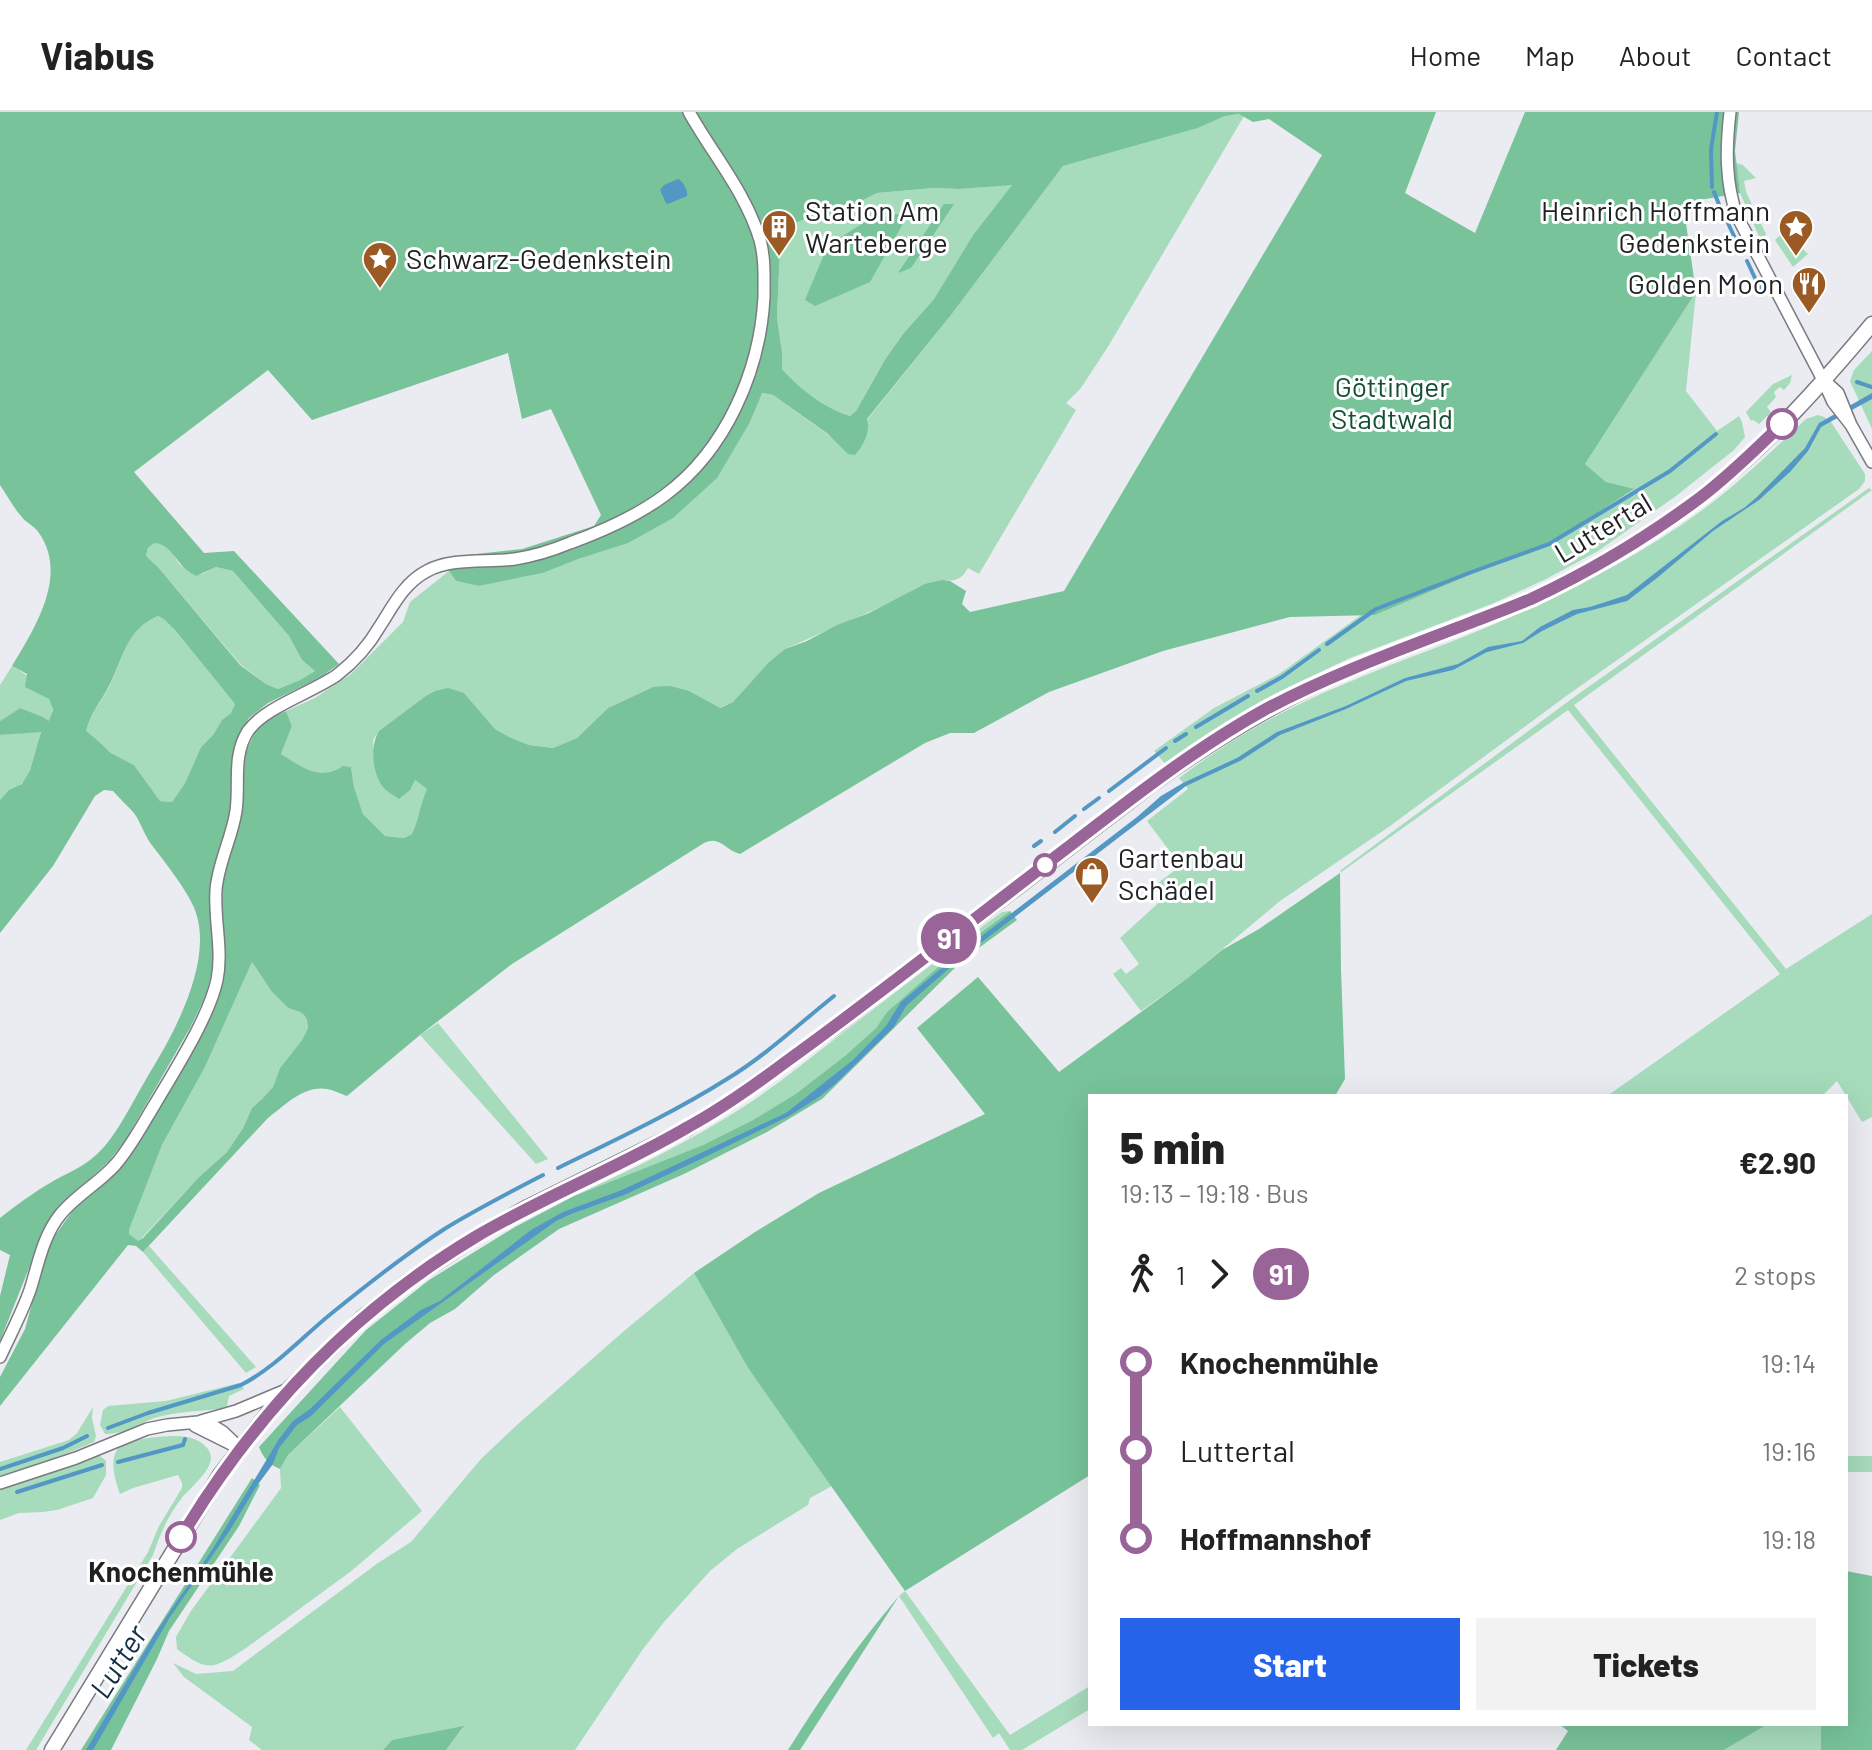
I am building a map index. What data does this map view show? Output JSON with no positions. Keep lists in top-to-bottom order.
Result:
{
  "streets": {
    "main road": ["Luttertal"]
  },
  "water": ["Lutter"],
  "parks": ["Göttinger Stadtwald"],
  "places": {
    "building": ["Station Am Warteberge"],
    "place": ["Heinrich Hoffmann Gedenkstein", "Schwarz-Gedenkstein"],
    "restaurant": ["Golden Moon"],
    "shop": ["Gartenbau Schädel"],
    "other": ["Knochenmühle"]
  },
  "lines": ["bus line 91"],
  "page": {
    "header": "Viabus",
    "nav": [
      "Home",
      "Map",
      "About",
      "Contact"
    ],
    "on_map": "91",
    "heading": ["5 min", "19:13 – 19:18 · Bus", "€2.90"],
    "legs": ["1", "91", "2 stops"],
    "list": [
      {
        "name": "Knochenmühle",
        "value": "19:14"
      },
      {
        "name": "Luttertal",
        "value": "19:16"
      },
      {
        "name": "Hoffmannshof",
        "value": "19:18"
      }
    ],
    "buttons": ["Start", "Tickets"]
  }
}
